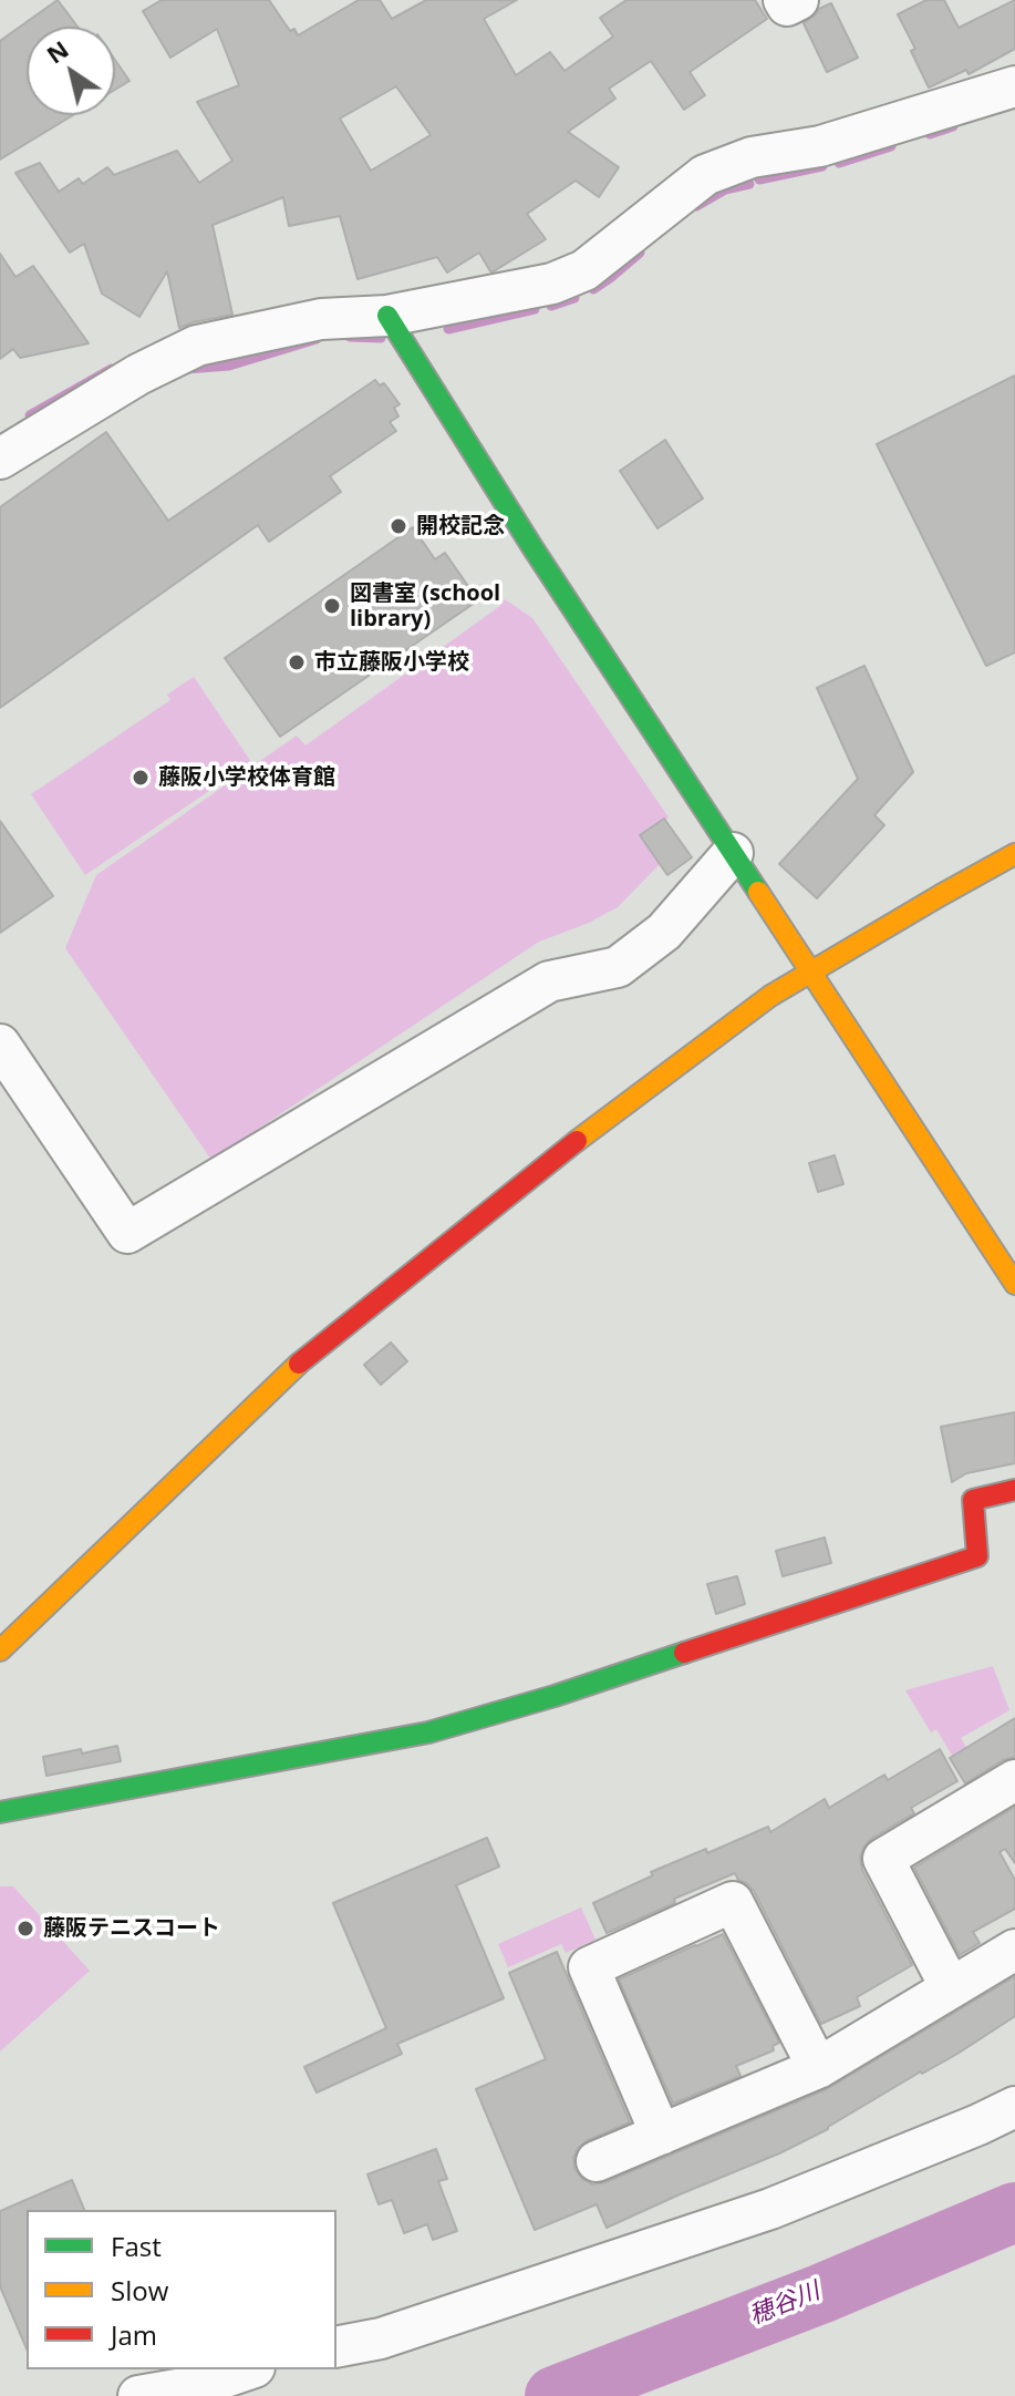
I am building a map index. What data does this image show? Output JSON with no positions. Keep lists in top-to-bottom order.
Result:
{
  "water": ["穂谷川"],
  "places": [
    "開校記念",
    "図書室 (school library)",
    "市立藤阪小学校",
    "藤阪小学校体育館",
    "藤阪テニスコート"
  ],
  "legend": ["Fast", "Slow", "Jam"],
  "north": "top left"
}
